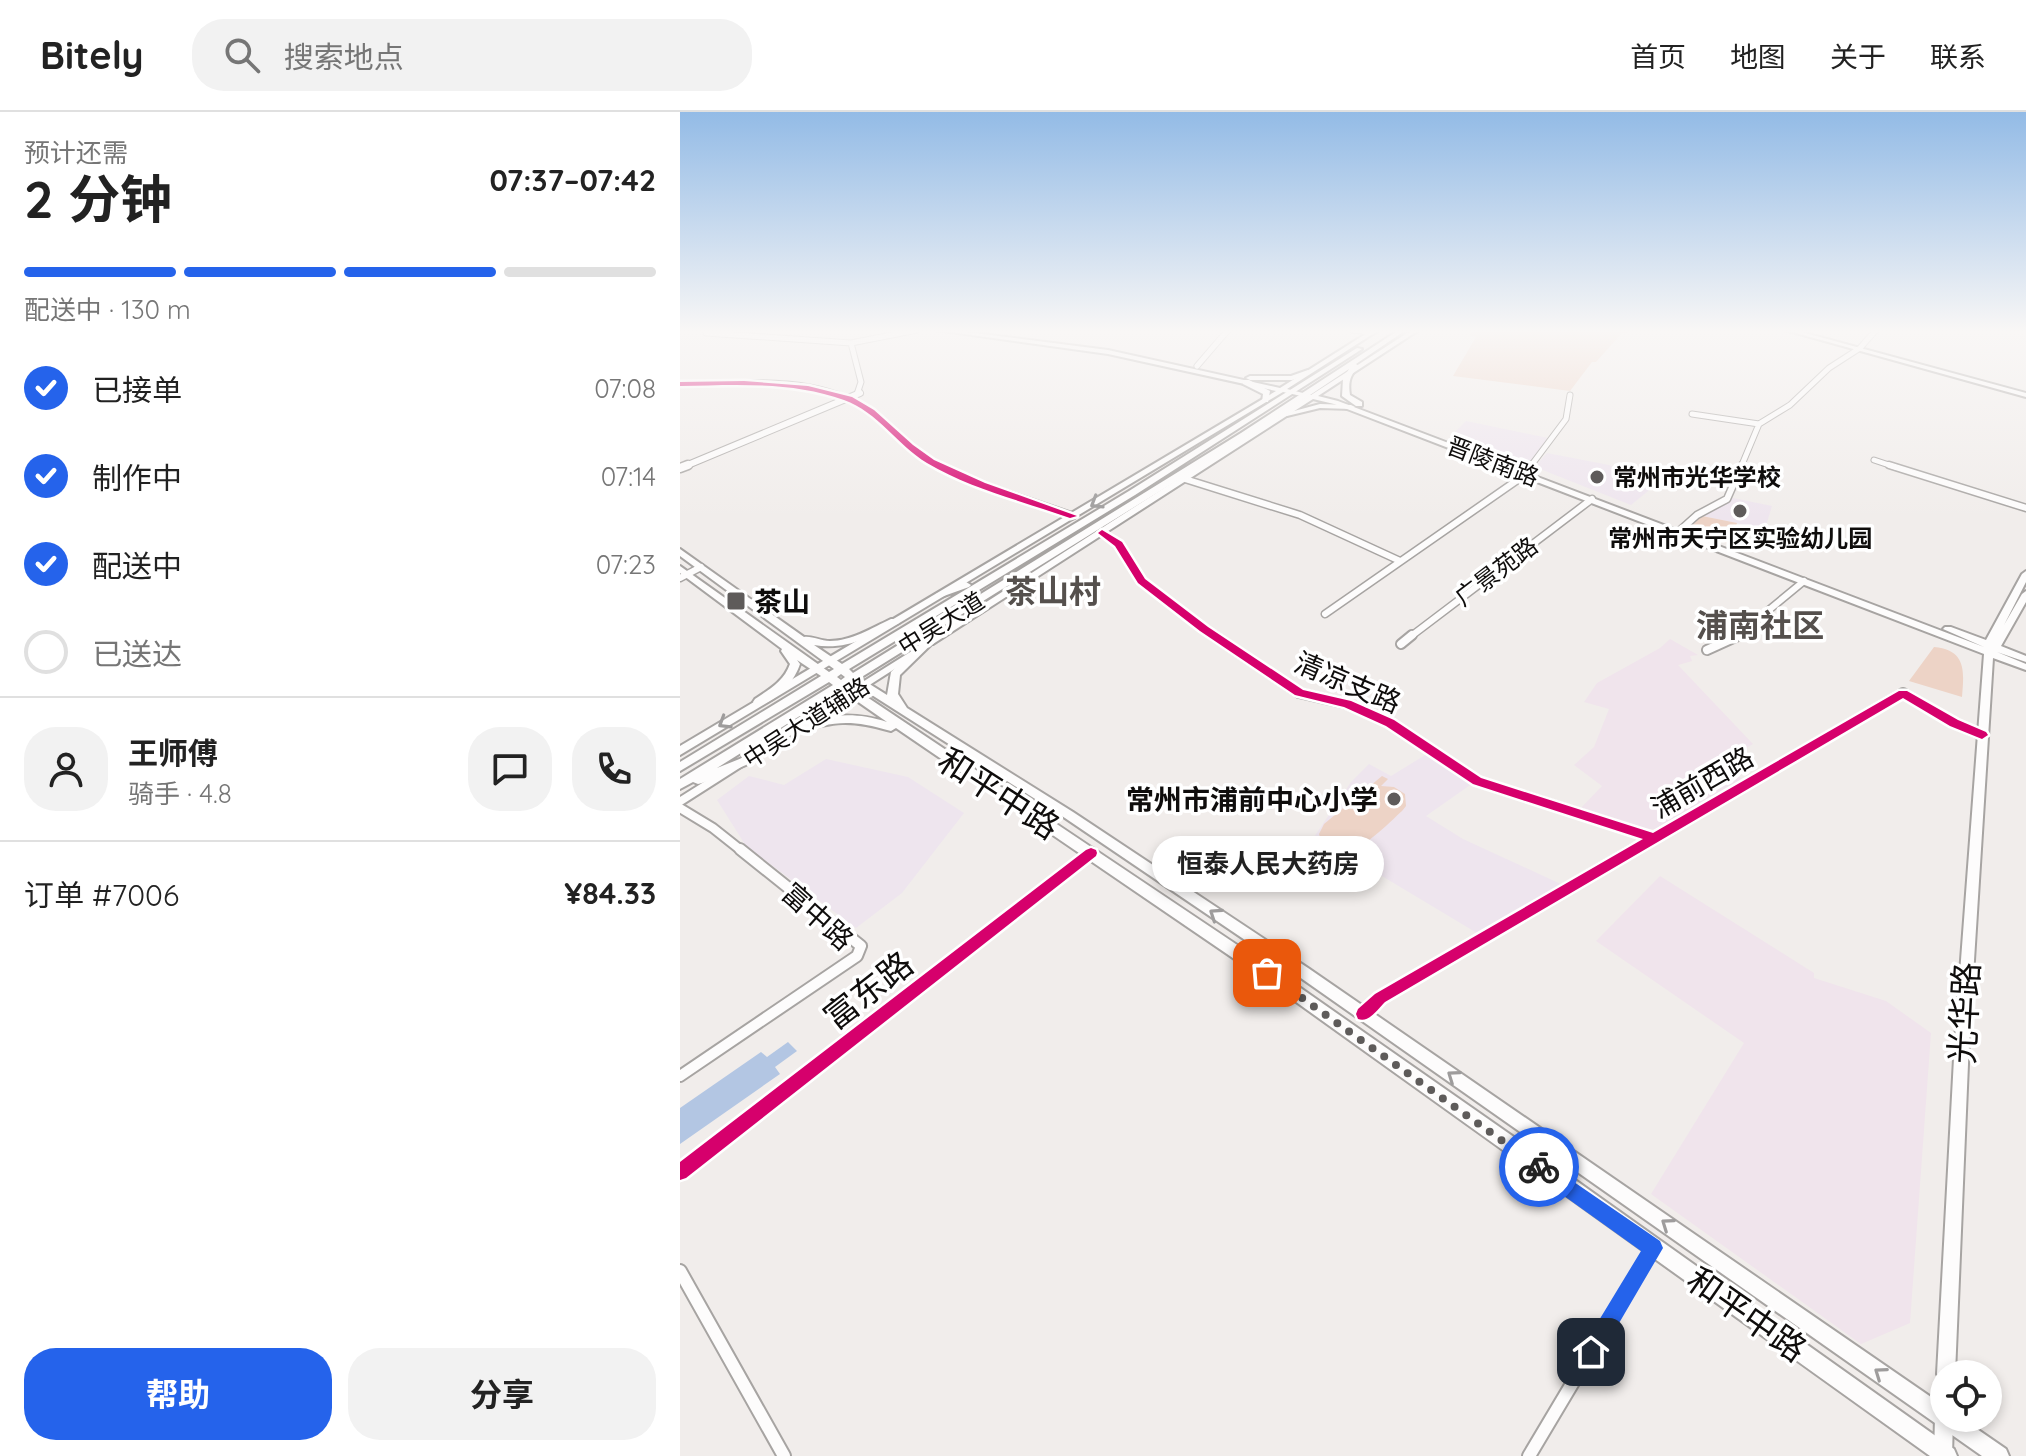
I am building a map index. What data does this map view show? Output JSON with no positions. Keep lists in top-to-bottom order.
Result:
{
  "streets": {
    "main road": [
      "晋陵南路",
      "中吴大道",
      "中吴大道辅路",
      "和平中路",
      "光华路"
    ],
    "street": [
      "广景苑路",
      "清凉支路",
      "浦前西路",
      "富中路",
      "富东路"
    ]
  },
  "crossings": [
    ["晋陵南路", "广景苑路"],
    ["晋陵南路", "光华路"],
    ["中吴大道", "清凉支路"],
    ["中吴大道", "中吴大道辅路"],
    ["中吴大道", "和平中路"],
    ["清凉支路", "中吴大道辅路"],
    ["清凉支路", "浦前西路"],
    ["中吴大道辅路", "和平中路"],
    ["浦前西路", "和平中路"],
    ["浦前西路", "光华路"],
    ["和平中路", "富东路"]
  ],
  "districts": ["茶山村", "浦南社区"],
  "places": {
    "other": [
      "常州市光华学校",
      "常州市天宁区实验幼儿园",
      "常州市浦前中心小学",
      "恒泰人民大药房"
    ],
    "transit": ["茶山"]
  },
  "page": {
    "header": "Bitely",
    "search": "搜索地点",
    "nav": [
      "首页",
      "地图",
      "关于",
      "联系"
    ],
    "heading": ["2 分钟", "预计还需", "07:37–07:42"],
    "panel": [
      "王师傅",
      "骑手 · 4.8",
      "订单 #7006",
      "¥84.33"
    ],
    "bar": "配送中 · 130 m",
    "list": [
      ["已接单", "07:08"],
      ["制作中", "07:14"],
      ["配送中", "07:23"],
      "已送达"
    ],
    "bubble": "恒泰人民大药房",
    "buttons": ["帮助", "分享"]
  }
}
